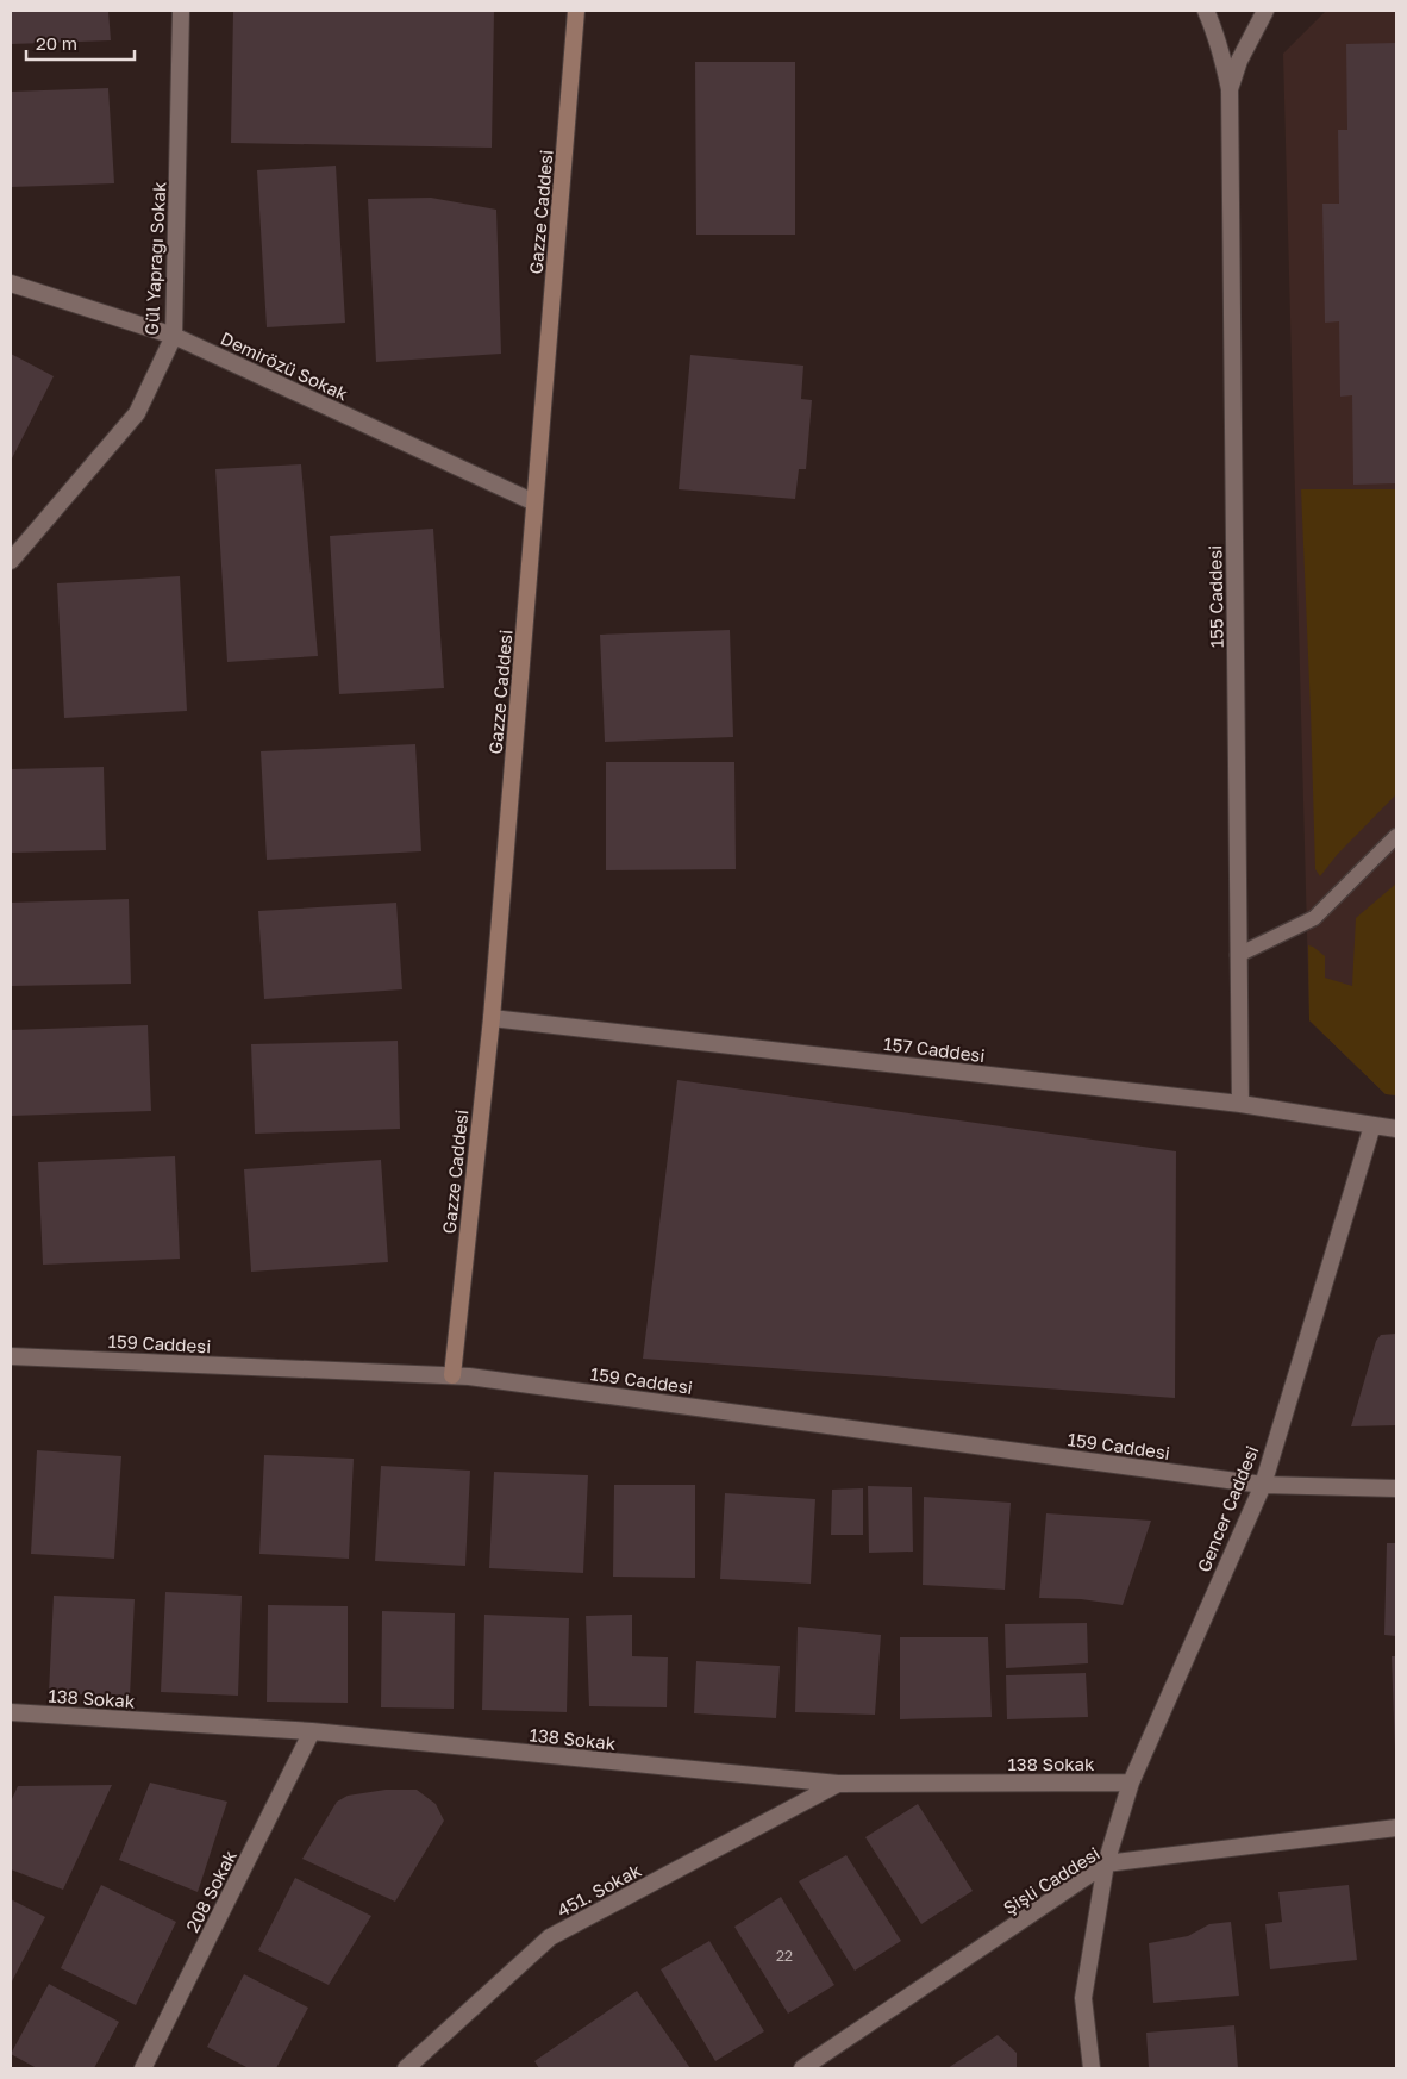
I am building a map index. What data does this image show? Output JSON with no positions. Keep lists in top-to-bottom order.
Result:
{
  "streets": {
    "main road": ["Gazze Caddesi"],
    "street": [
      "Gül Yaprağı Sokak",
      "Demirözü Sokak",
      "155 Caddesi",
      "157 Caddesi",
      "159 Caddesi",
      "Gencer Caddesi",
      "138 Sokak",
      "Şişli Caddesi",
      "451. Sokak",
      "208 Sokak"
    ]
  },
  "crossings": [
    ["Gazze Caddesi", "Demirözü Sokak"],
    ["Gazze Caddesi", "157 Caddesi"],
    ["Gazze Caddesi", "159 Caddesi"],
    ["Gül Yaprağı Sokak", "Demirözü Sokak"],
    ["155 Caddesi", "157 Caddesi"],
    ["157 Caddesi", "Gencer Caddesi"],
    ["159 Caddesi", "Gencer Caddesi"],
    ["Gencer Caddesi", "138 Sokak"],
    ["Gencer Caddesi", "Şişli Caddesi"],
    ["138 Sokak", "451. Sokak"],
    ["138 Sokak", "208 Sokak"]
  ],
  "house_numbers": ["22"],
  "scale_bar": "20 m"
}
